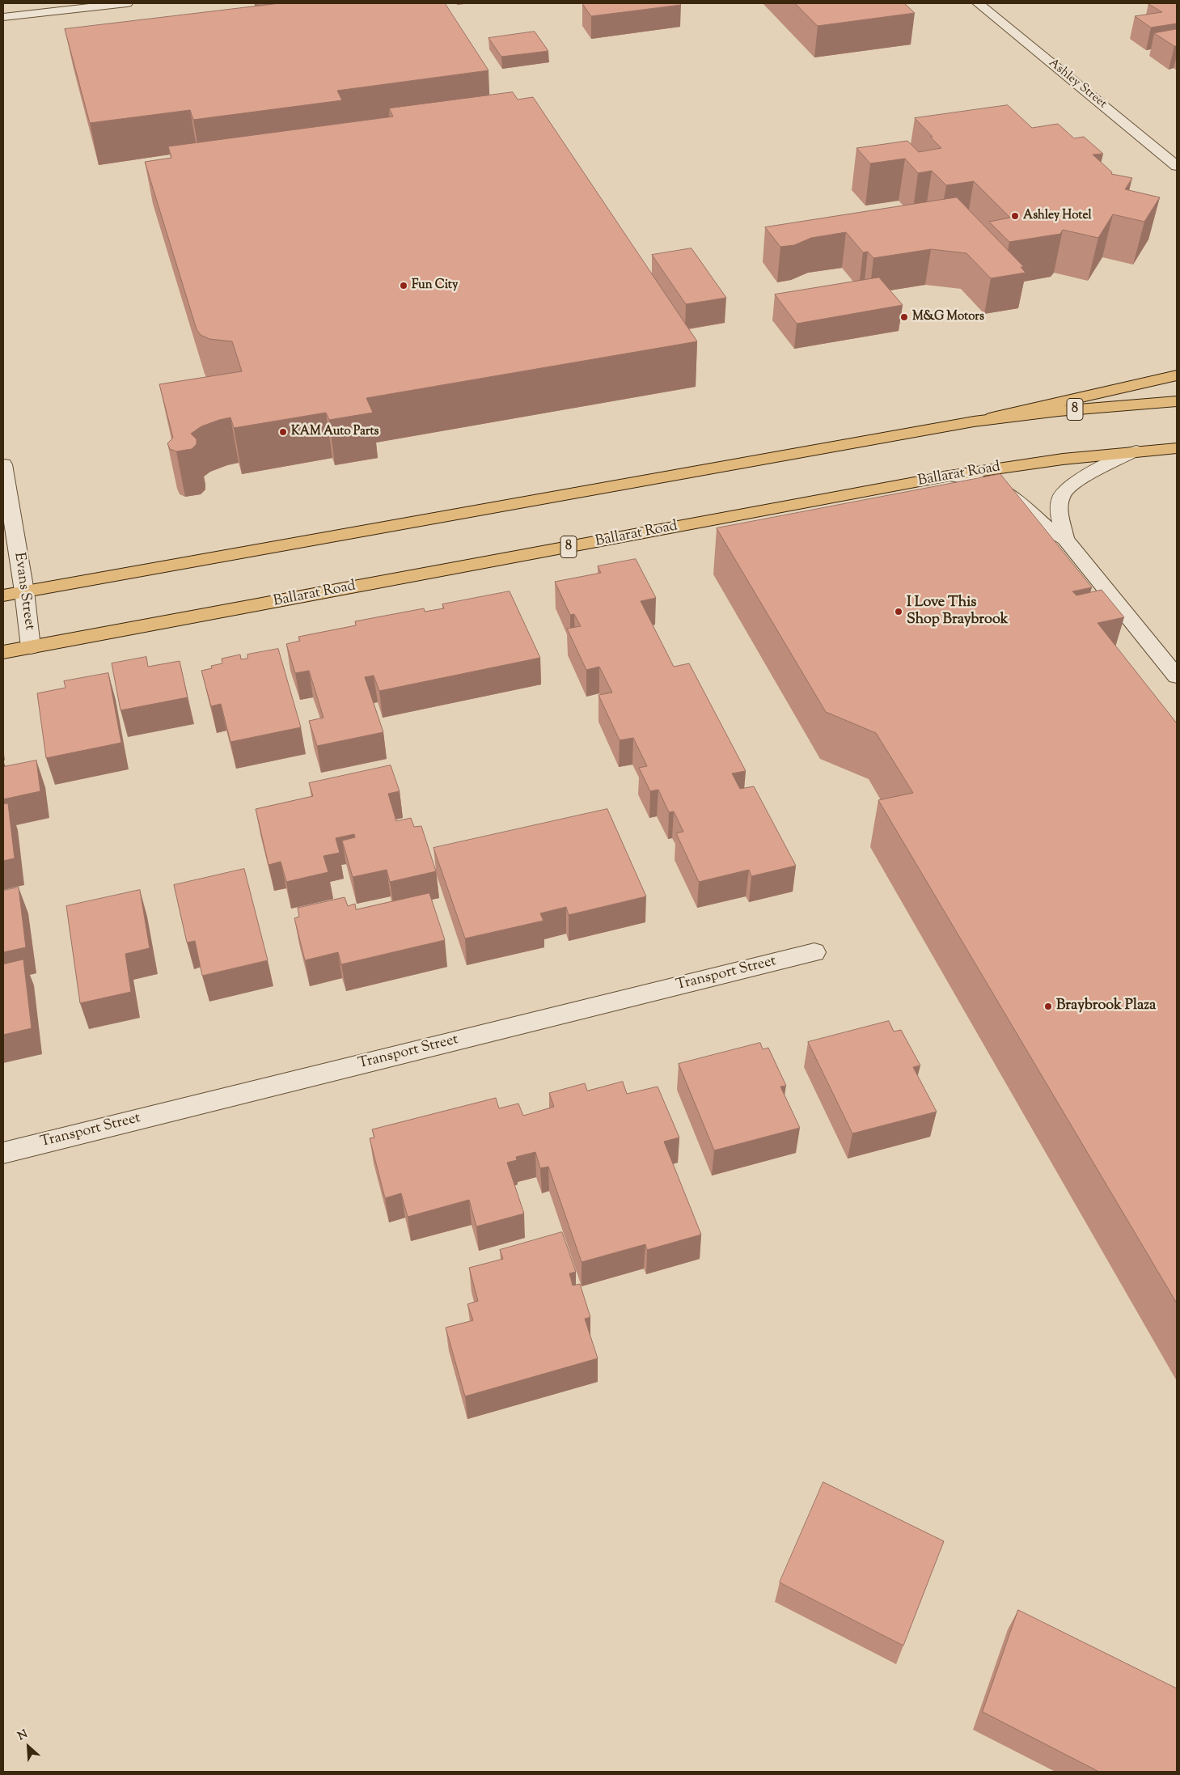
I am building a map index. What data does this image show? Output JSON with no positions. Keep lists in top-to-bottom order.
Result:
{
  "streets": {
    "main road": ["8", "Ballarat Road"],
    "street": ["Ashley Street", "Evans Street", "Transport Street"]
  },
  "crossings": [
    ["8", "Evans Street"],
    ["Ballarat Road", "Evans Street"]
  ],
  "places": [
    "Ashley Hotel",
    "Fun City",
    "M&G Motors",
    "KAM Auto Parts",
    "I Love This Shop Braybrook",
    "Braybrook Plaza"
  ],
  "north": "top left"
}
